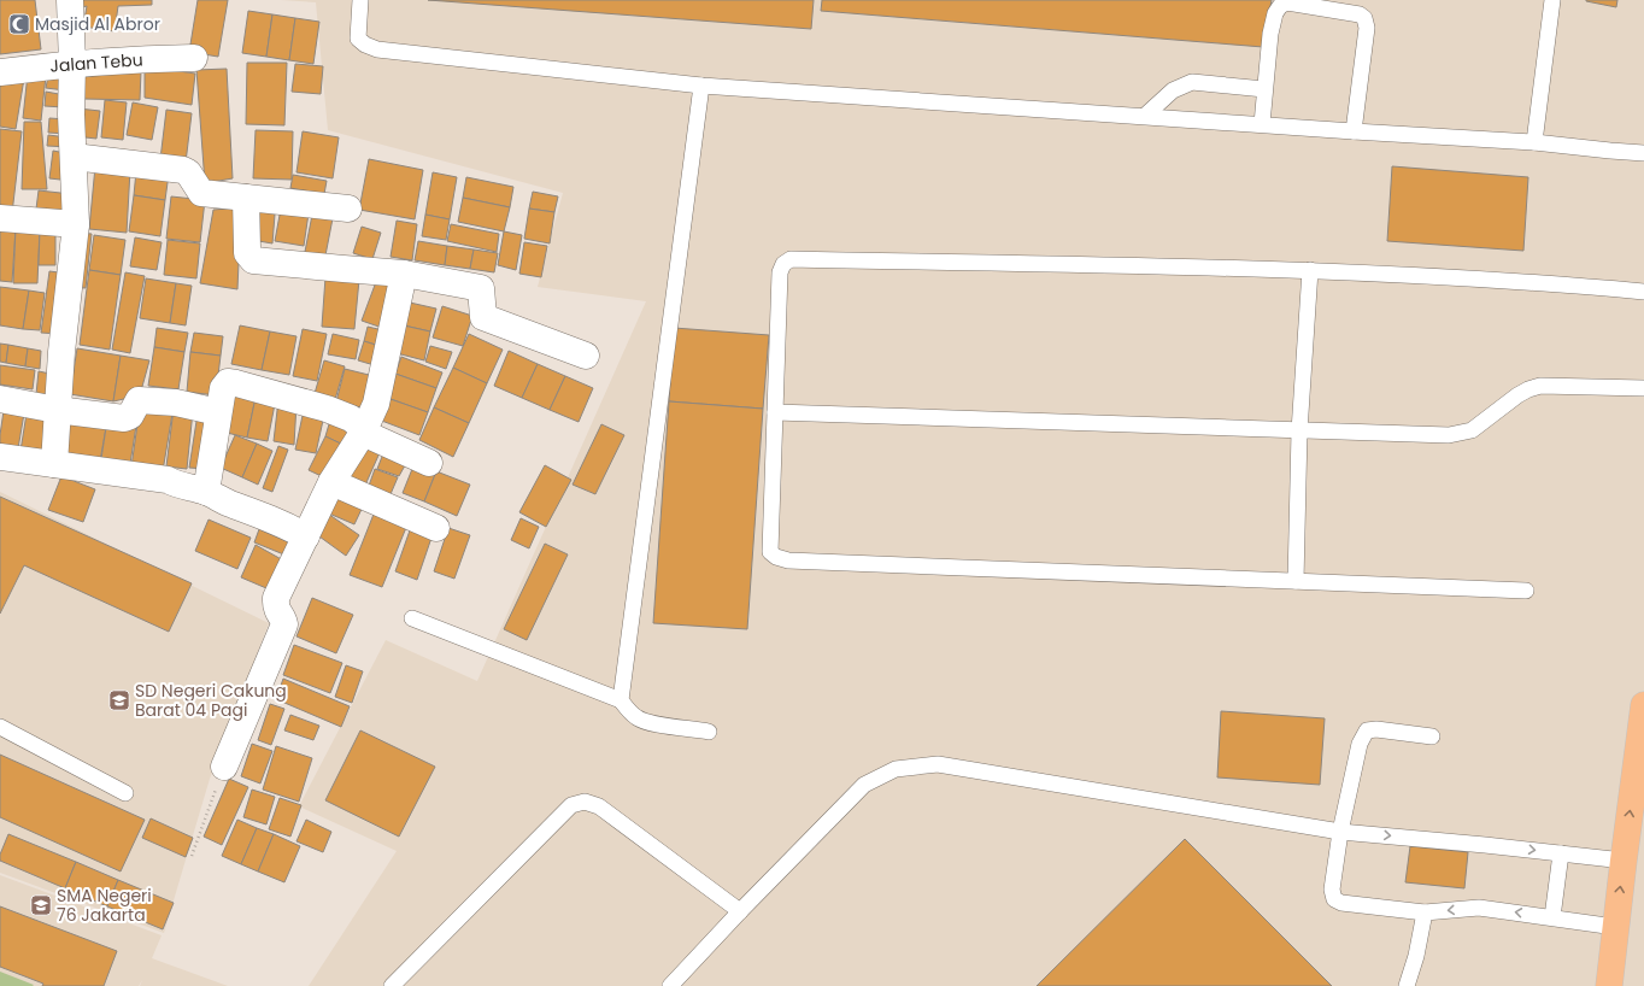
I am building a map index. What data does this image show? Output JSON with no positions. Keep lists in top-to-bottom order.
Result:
{
  "streets": {
    "street": ["Jalan Tebu"]
  },
  "places": {
    "mosque": ["Masjid Al Abror"],
    "school or university": ["SD Negeri Cakung Barat 04 Pagi", "SMA Negeri 76 Jakarta"]
  }
}
